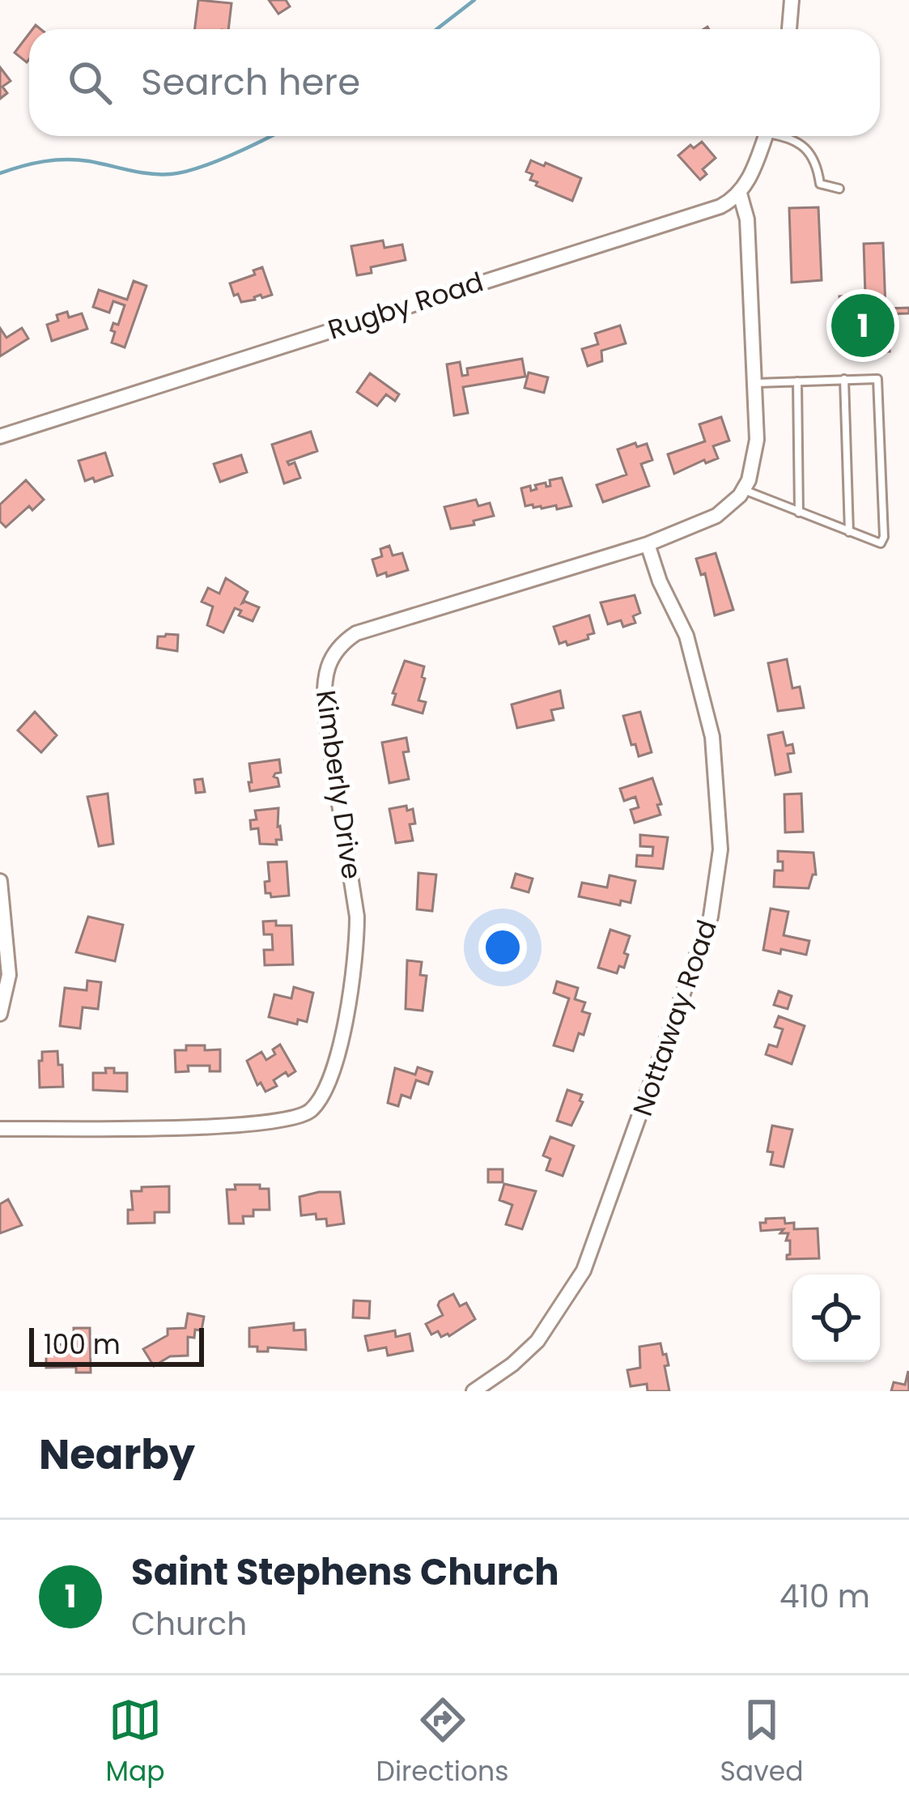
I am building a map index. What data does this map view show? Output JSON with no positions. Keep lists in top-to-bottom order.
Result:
{
  "streets": {
    "street": ["Rugby Road", "Kimberly Drive", "Nottaway Road"]
  },
  "crossings": [
    ["Kimberly Drive", "Nottaway Road"]
  ],
  "scale_bar": "100 m",
  "page": {
    "search": "Search here",
    "pins": "1",
    "scale": "100 m",
    "heading": "Nearby",
    "list": [
      {
        "mark": "1",
        "name": "Saint Stephens Church",
        "note": "Church",
        "value": "410 m"
      }
    ],
    "nav": ["Map", "Directions", "Saved"]
  }
}
